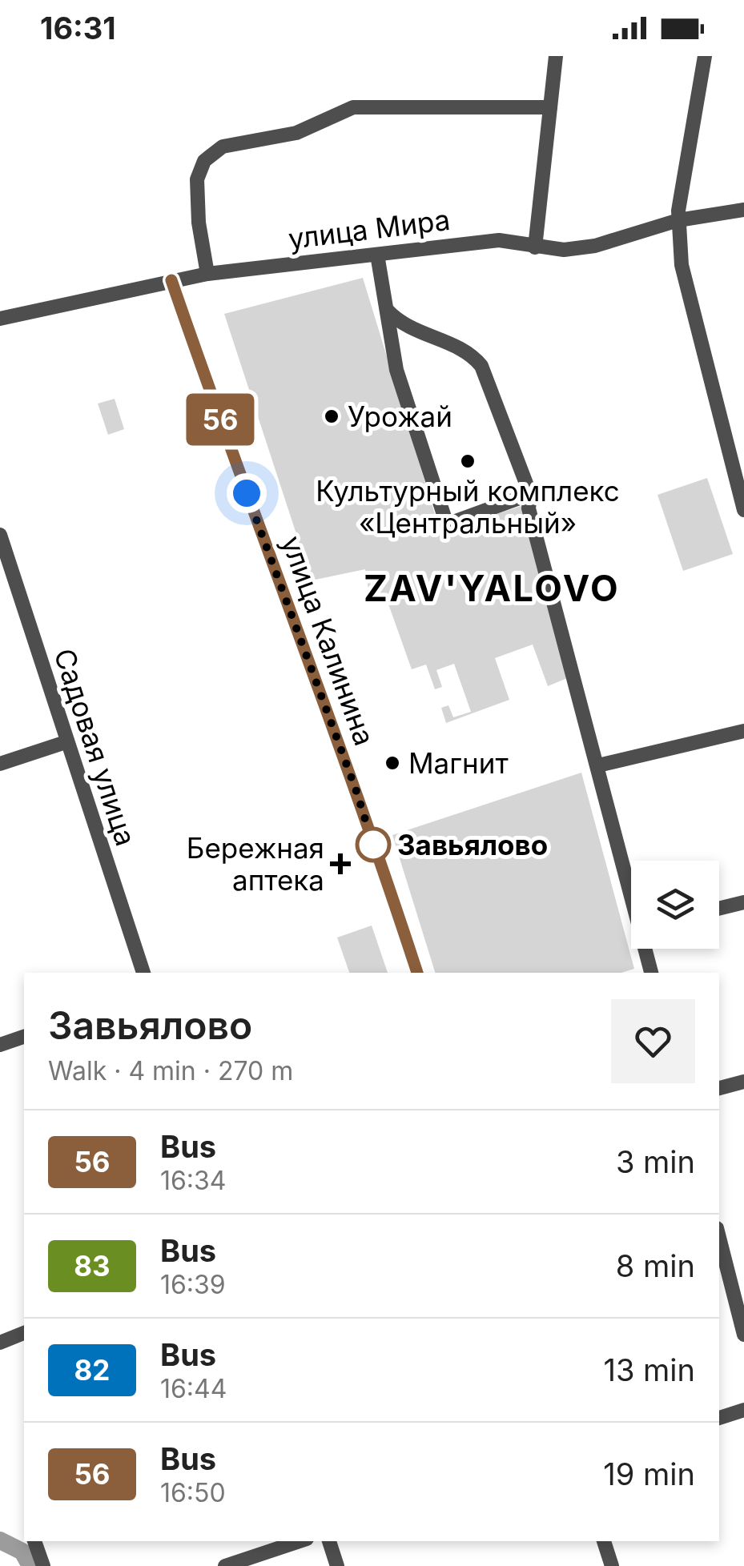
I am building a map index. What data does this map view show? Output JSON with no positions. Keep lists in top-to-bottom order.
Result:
{
  "streets": {
    "street": ["улица Мира", "улица Калинина", "Садовая улица"]
  },
  "crossings": [
    ["улица Мира", "улица Калинина"]
  ],
  "districts": ["ZAV'YALOVO"],
  "places": {
    "other": [
      "Урожай",
      "Культурный комплекс «Центральный»",
      "Магнит",
      "Завьялово"
    ],
    "health": ["Бережная аптека"]
  },
  "lines": ["bus line 56"],
  "page": {
    "status": "16:31",
    "on_map": "56",
    "heading": ["Завьялово", "Walk · 4 min · 270 m"],
    "list": [
      {
        "mark": "56",
        "name": "Bus",
        "note": "16:34",
        "value": "3 min"
      },
      {
        "mark": "83",
        "name": "Bus",
        "note": "16:39",
        "value": "8 min"
      },
      {
        "mark": "82",
        "name": "Bus",
        "note": "16:44",
        "value": "13 min"
      },
      {
        "mark": "56",
        "name": "Bus",
        "note": "16:50",
        "value": "19 min"
      }
    ]
  }
}
